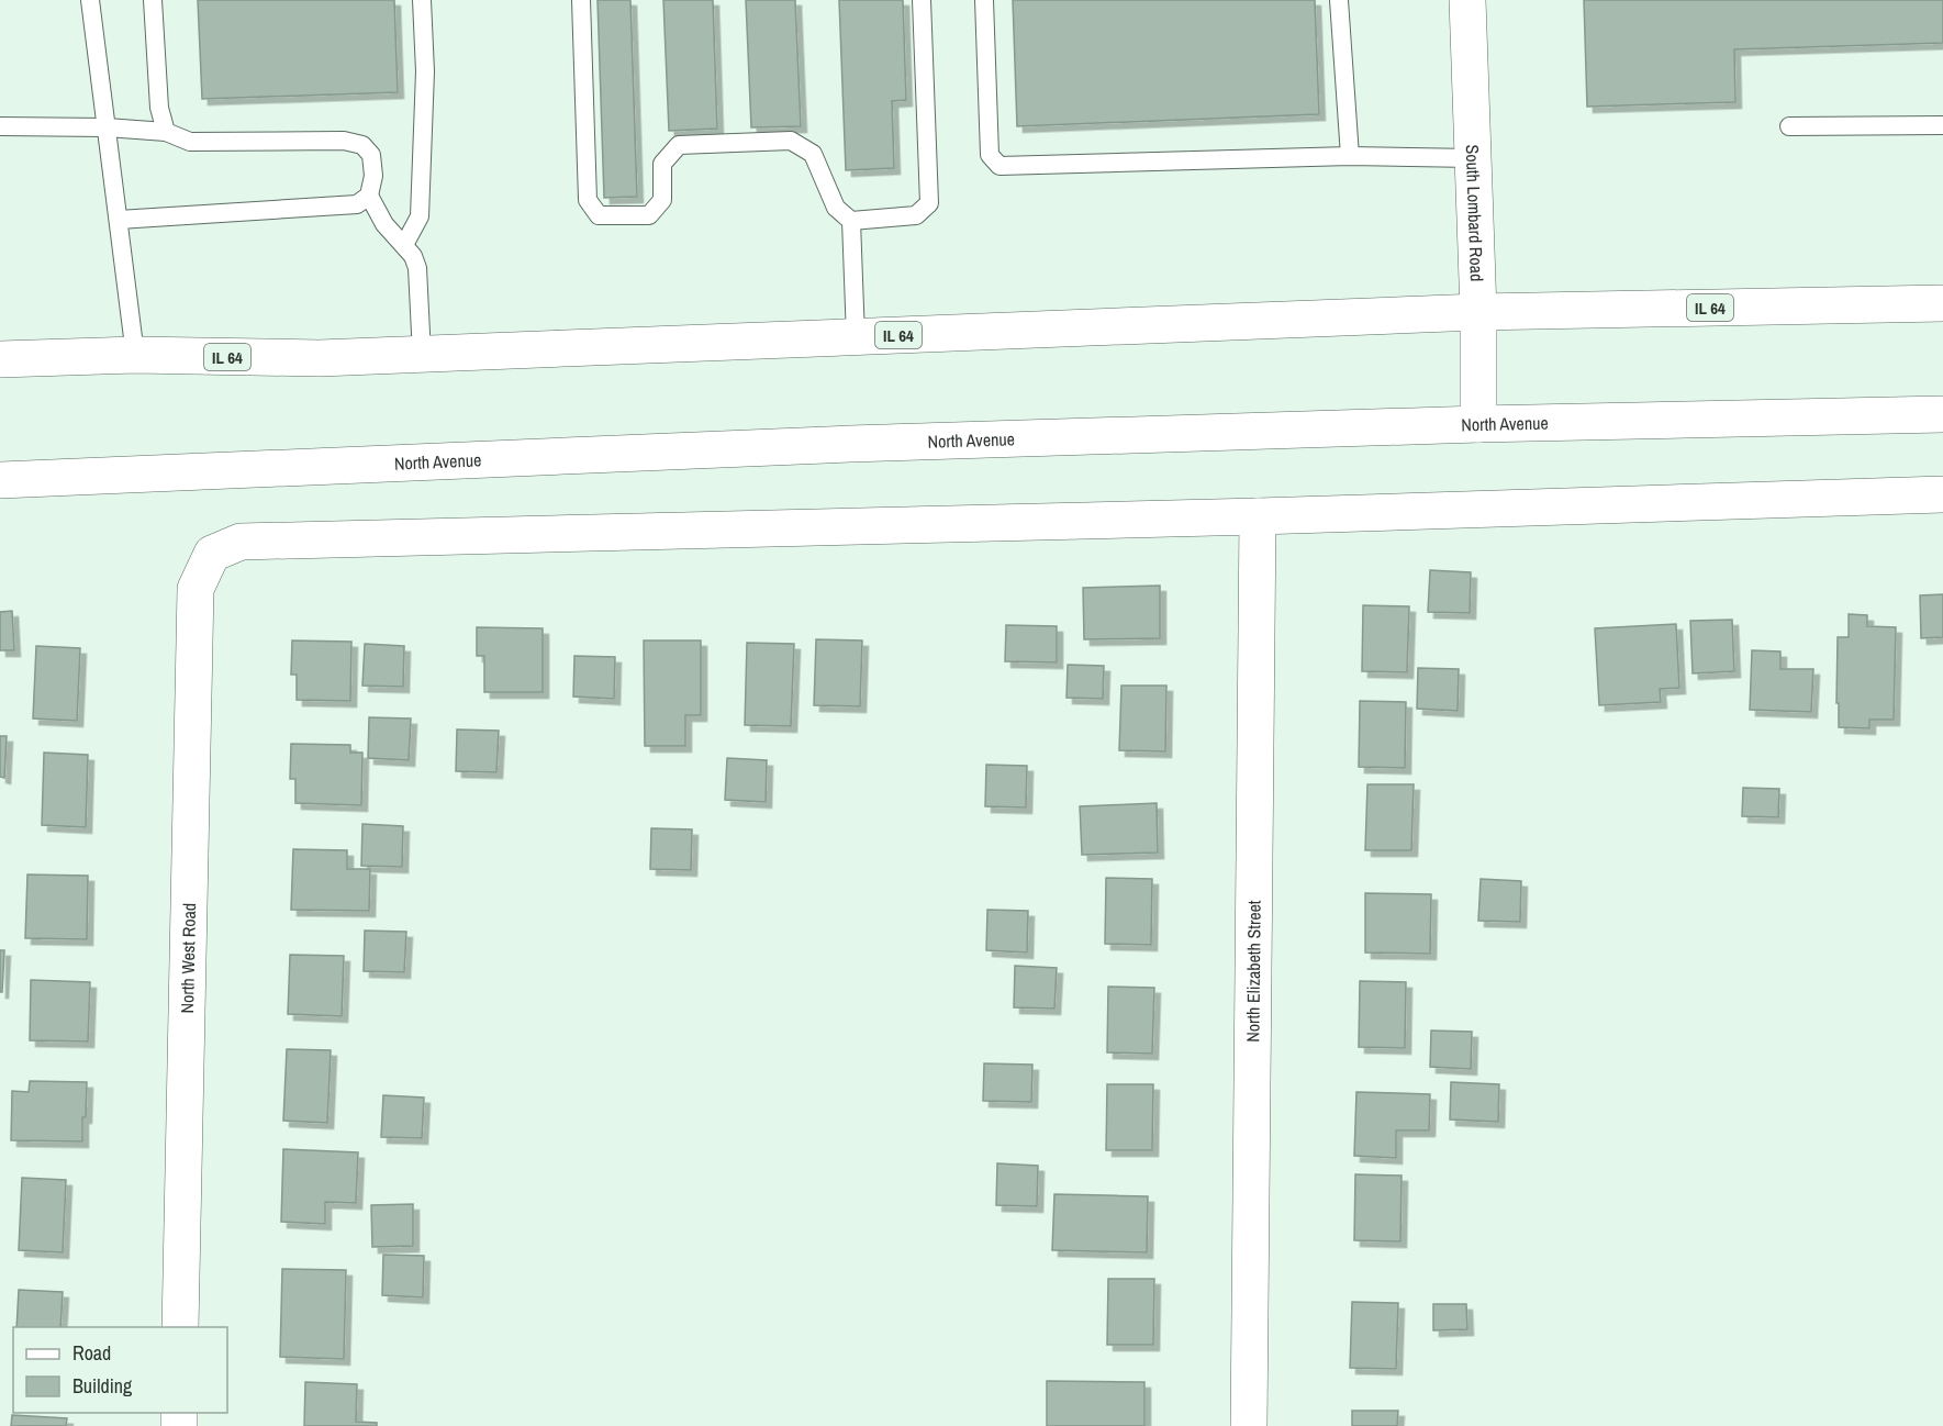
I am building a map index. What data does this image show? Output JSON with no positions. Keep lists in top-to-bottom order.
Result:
{
  "streets": {
    "main road": [
      "South Lombard Road",
      "IL 64",
      "North Avenue",
      "North West Road",
      "North Elizabeth Street"
    ]
  },
  "crossings": [
    ["South Lombard Road", "IL 64"],
    ["South Lombard Road", "North Avenue"],
    ["North West Road", "North Elizabeth Street"]
  ],
  "legend": ["Road", "Building"]
}
